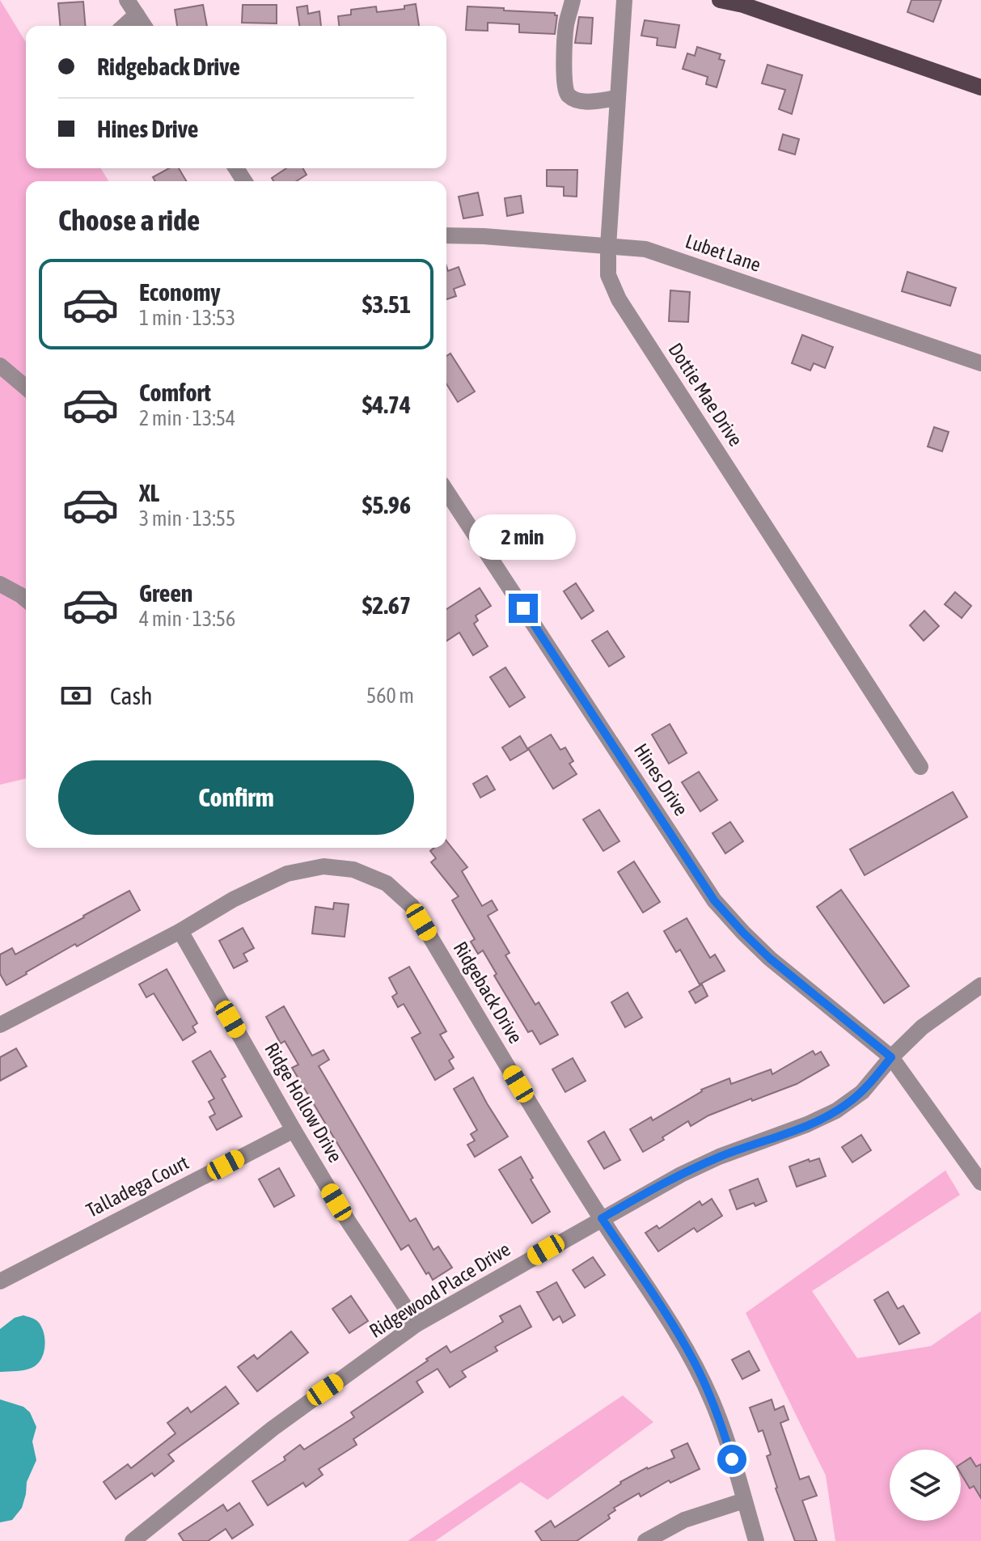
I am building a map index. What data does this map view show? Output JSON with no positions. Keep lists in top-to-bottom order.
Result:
{
  "streets": {
    "street": [
      "Lubet Lane",
      "Dottie Mae Drive",
      "Hines Drive",
      "Ridgeback Drive",
      "Ridge Hollow Drive",
      "Talladega Court",
      "Ridgewood Place Drive"
    ]
  },
  "crossings": [
    ["Lubet Lane", "Dottie Mae Drive"],
    ["Hines Drive", "Ridgewood Place Drive"],
    ["Ridgeback Drive", "Ridge Hollow Drive"],
    ["Ridgeback Drive", "Ridgewood Place Drive"],
    ["Ridge Hollow Drive", "Talladega Court"],
    ["Ridge Hollow Drive", "Ridgewood Place Drive"]
  ],
  "page": {
    "banner": ["Ridgeback Drive", "Hines Drive"],
    "heading": "Choose a ride",
    "list": [
      {
        "name": "Economy",
        "note": "1 min · 13:53",
        "value": "$3.51"
      },
      {
        "name": "Comfort",
        "note": "2 min · 13:54",
        "value": "$4.74"
      },
      {
        "name": "XL",
        "note": "3 min · 13:55",
        "value": "$5.96"
      },
      {
        "name": "Green",
        "note": "4 min · 13:56",
        "value": "$2.67"
      }
    ],
    "bubble": "2 min",
    "pay": ["Cash", "560 m"],
    "buttons": "Confirm"
  }
}
